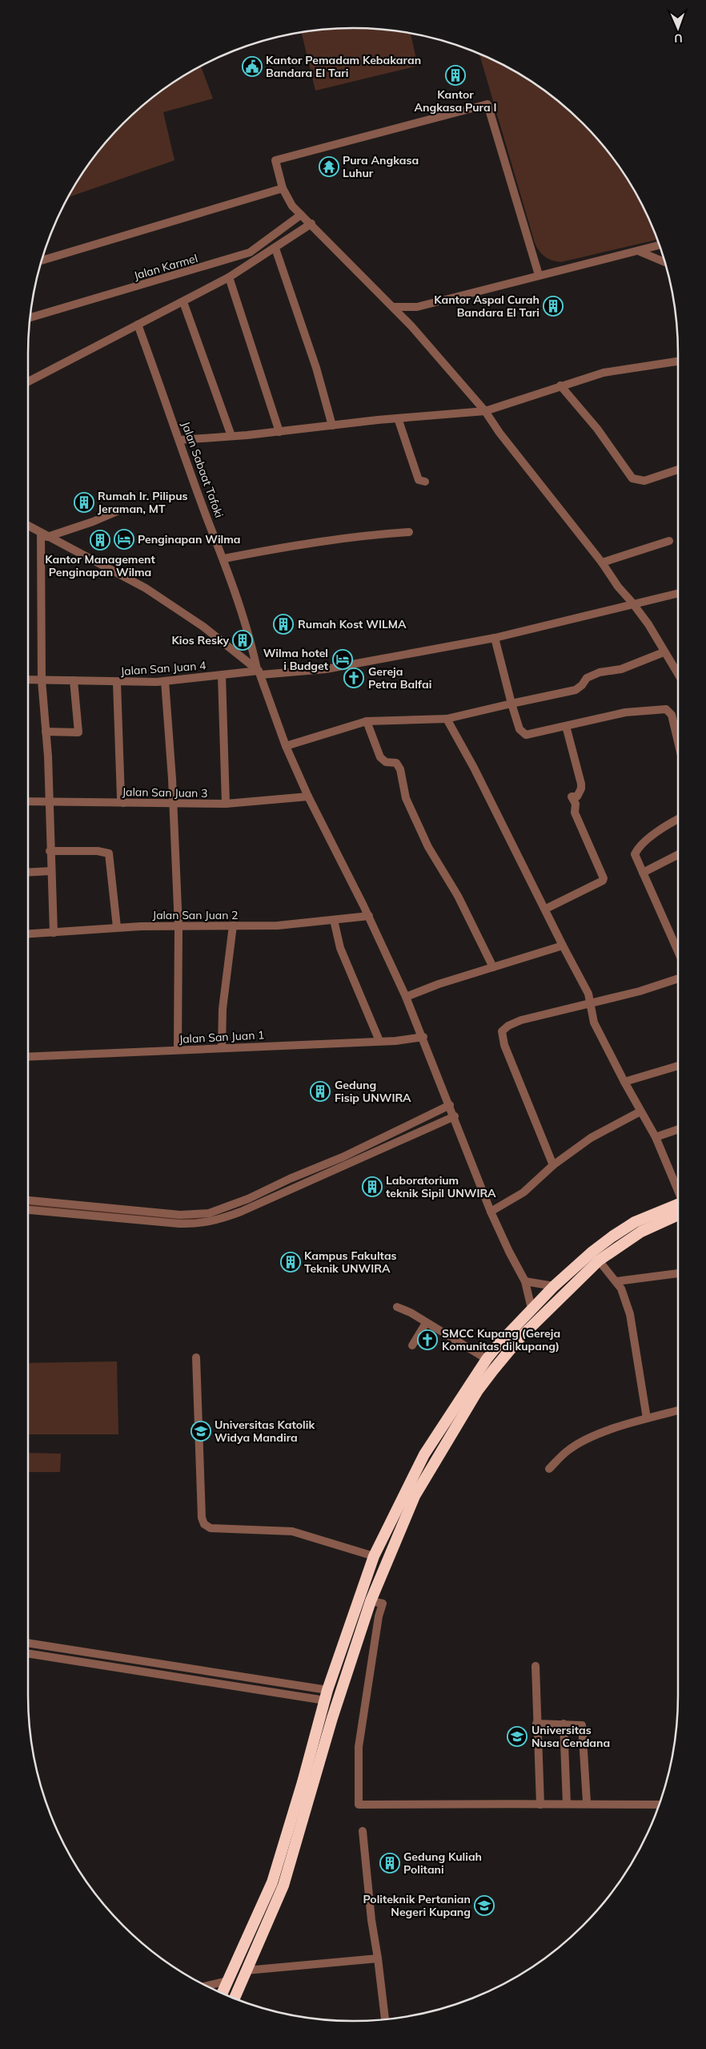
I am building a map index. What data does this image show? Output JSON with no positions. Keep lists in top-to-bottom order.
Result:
{
  "streets": {
    "street": [
      "Jalan Karmel",
      "Jalan Sabaat Tafoki",
      "Jalan San Juan 4",
      "Jalan San Juan 3",
      "Jalan San Juan 2",
      "Jalan San Juan 1"
    ]
  },
  "crossings": [
    ["Jalan Sabaat Tafoki", "Jalan San Juan 4"],
    ["Jalan Sabaat Tafoki", "Jalan San Juan 3"],
    ["Jalan Sabaat Tafoki", "Jalan San Juan 2"],
    ["Jalan Sabaat Tafoki", "Jalan San Juan 1"]
  ],
  "places": {
    "public building": ["Kantor Pemadam Kebakaran Bandara El Tari"],
    "building": [
      "Kantor Angkasa Pura I",
      "Kantor Aspal Curah Bandara El Tari",
      "Rumah Ir. Pilipus Jeraman, MT",
      "Kantor Management Penginapan Wilma",
      "Rumah Kost WILMA",
      "Kios Resky",
      "Gedung Fisip UNWIRA",
      "Laboratorium teknik Sipil UNWIRA",
      "Kampus Fakultas Teknik UNWIRA",
      "Gedung Kuliah Politani"
    ],
    "temple": ["Pura Angkasa Luhur"],
    "hotel": ["Penginapan Wilma", "Wilma hotel i Budget"],
    "church": ["Gereja Petra Balfai", "SMCC Kupang (Gereja Komunitas di kupang)"],
    "school or university": ["Universitas Katolik Widya Mandira", "Universitas Nusa Cendana", "Politeknik Pertanian Negeri Kupang"]
  },
  "north": "bottom"
}
